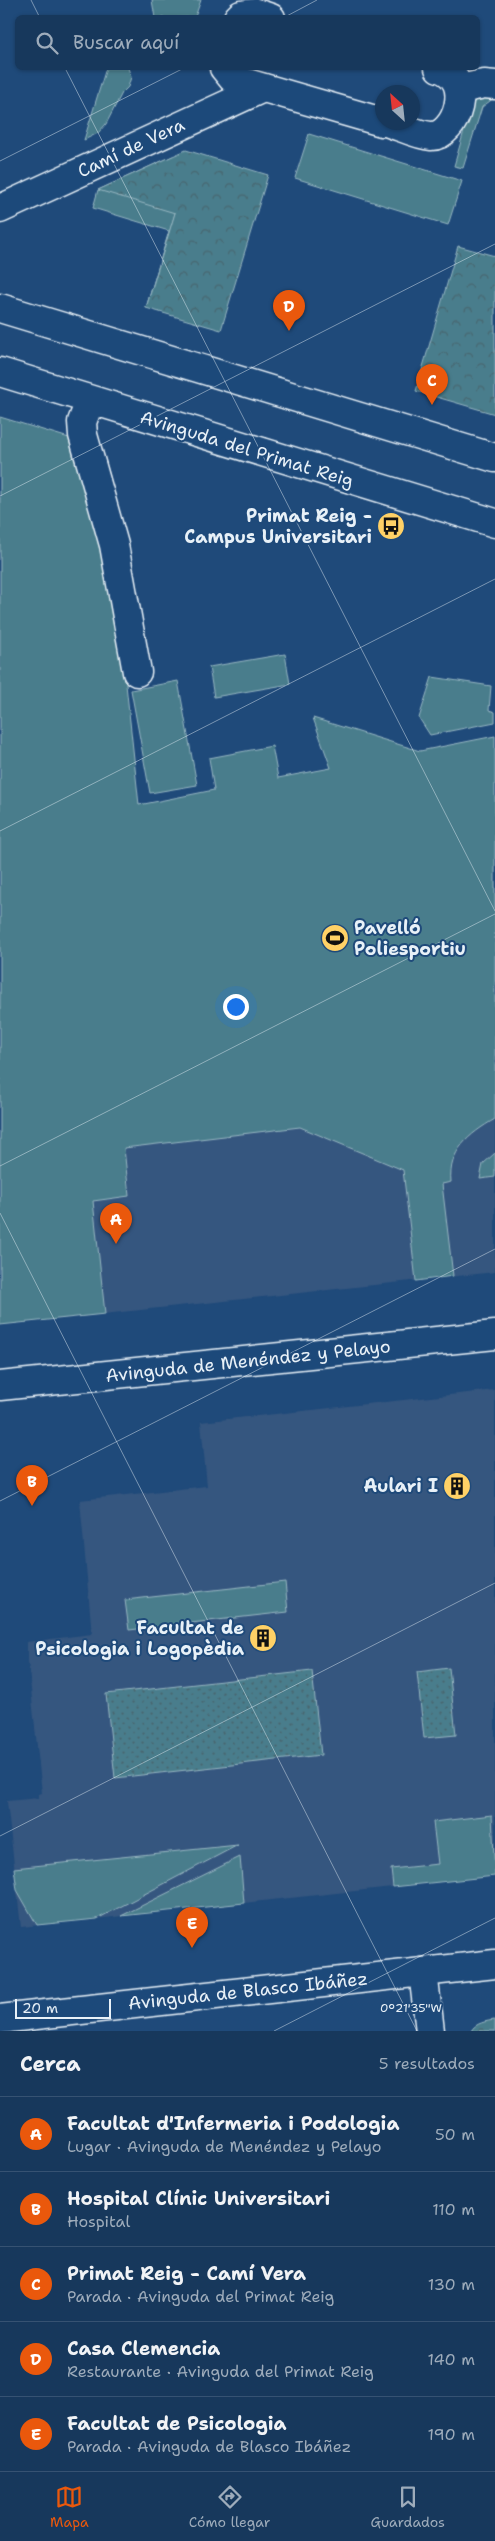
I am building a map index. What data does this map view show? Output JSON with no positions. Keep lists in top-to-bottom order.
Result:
{
  "streets": {
    "main road": [
      "Camí de Vera",
      "Avinguda del Primat Reig",
      "Avinguda de Menéndez y Pelayo",
      "Avinguda de Blasco Ibáñez"
    ]
  },
  "places": {
    "bus stop": ["Primat Reig - Campus Universitari"],
    "sports": ["Pavelló Poliesportiu"],
    "building": ["Aulari I", "Facultat de Psicologia i Logopèdia"]
  },
  "scale_bar": "20 m",
  "north": "top left",
  "page": {
    "search": "Buscar aquí",
    "pins": [
      "D",
      "C",
      "A",
      "B",
      "E"
    ],
    "scale": "20 m",
    "heading": ["Cerca", "5 resultados"],
    "list": [
      {
        "mark": "A",
        "name": "Facultat d'Infermeria i Podologia",
        "note": "Lugar · Avinguda de Menéndez y Pelayo",
        "value": "50 m"
      },
      {
        "mark": "B",
        "name": "Hospital Clínic Universitari",
        "note": "Hospital",
        "value": "110 m"
      },
      {
        "mark": "C",
        "name": "Primat Reig - Camí Vera",
        "note": "Parada · Avinguda del Primat Reig",
        "value": "130 m"
      },
      {
        "mark": "D",
        "name": "Casa Clemencia",
        "note": "Restaurante · Avinguda del Primat Reig",
        "value": "140 m"
      },
      {
        "mark": "E",
        "name": "Facultat de Psicologia",
        "note": "Parada · Avinguda de Blasco Ibáñez",
        "value": "190 m"
      }
    ],
    "nav": ["Mapa", "Cómo llegar", "Guardados"]
  },
  "coordinates": ["0°21'35\"W"]
}
